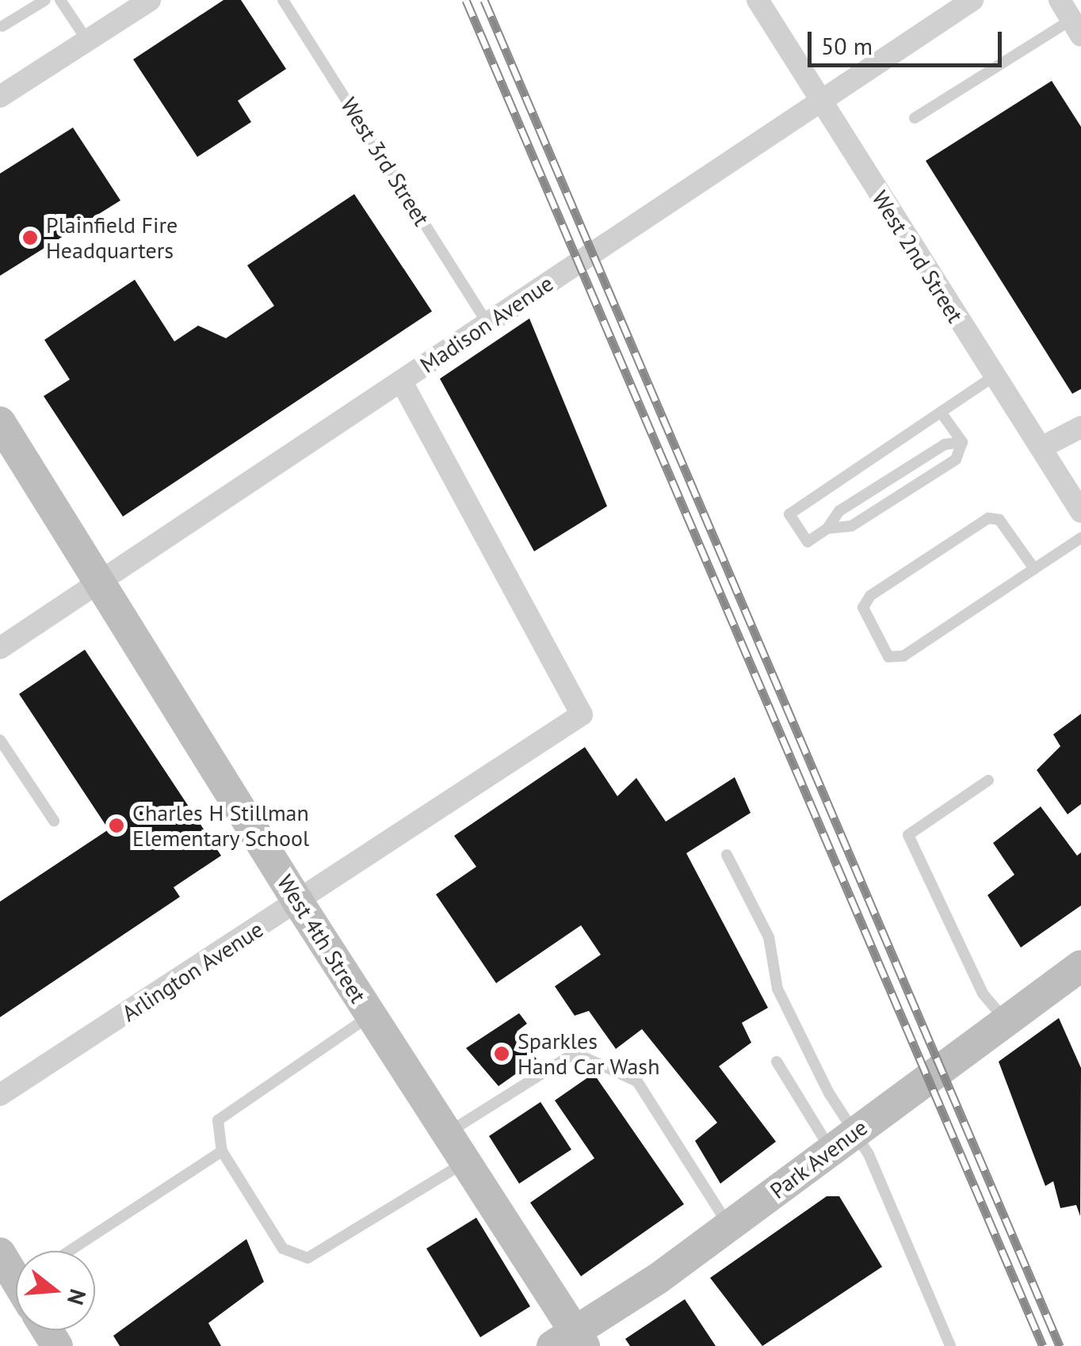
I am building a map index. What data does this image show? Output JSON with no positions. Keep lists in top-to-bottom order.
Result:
{
  "streets": {
    "main road": ["West 4th Street", "Park Avenue"],
    "street": ["West 2nd Street", "Madison Avenue", "Arlington Avenue"],
    "lane": ["West 3rd Street"]
  },
  "crossings": [
    ["West 3rd Street", "Madison Avenue"],
    ["West 2nd Street", "Madison Avenue"],
    ["Madison Avenue", "West 4th Street"],
    ["Madison Avenue", "Arlington Avenue"],
    ["West 4th Street", "Arlington Avenue"],
    ["West 4th Street", "Park Avenue"]
  ],
  "places": ["Plainfield Fire Headquarters", "Charles H Stillman Elementary School", "Sparkles Hand Car Wash"],
  "scale_bar": "50 m",
  "north": "right"
}
